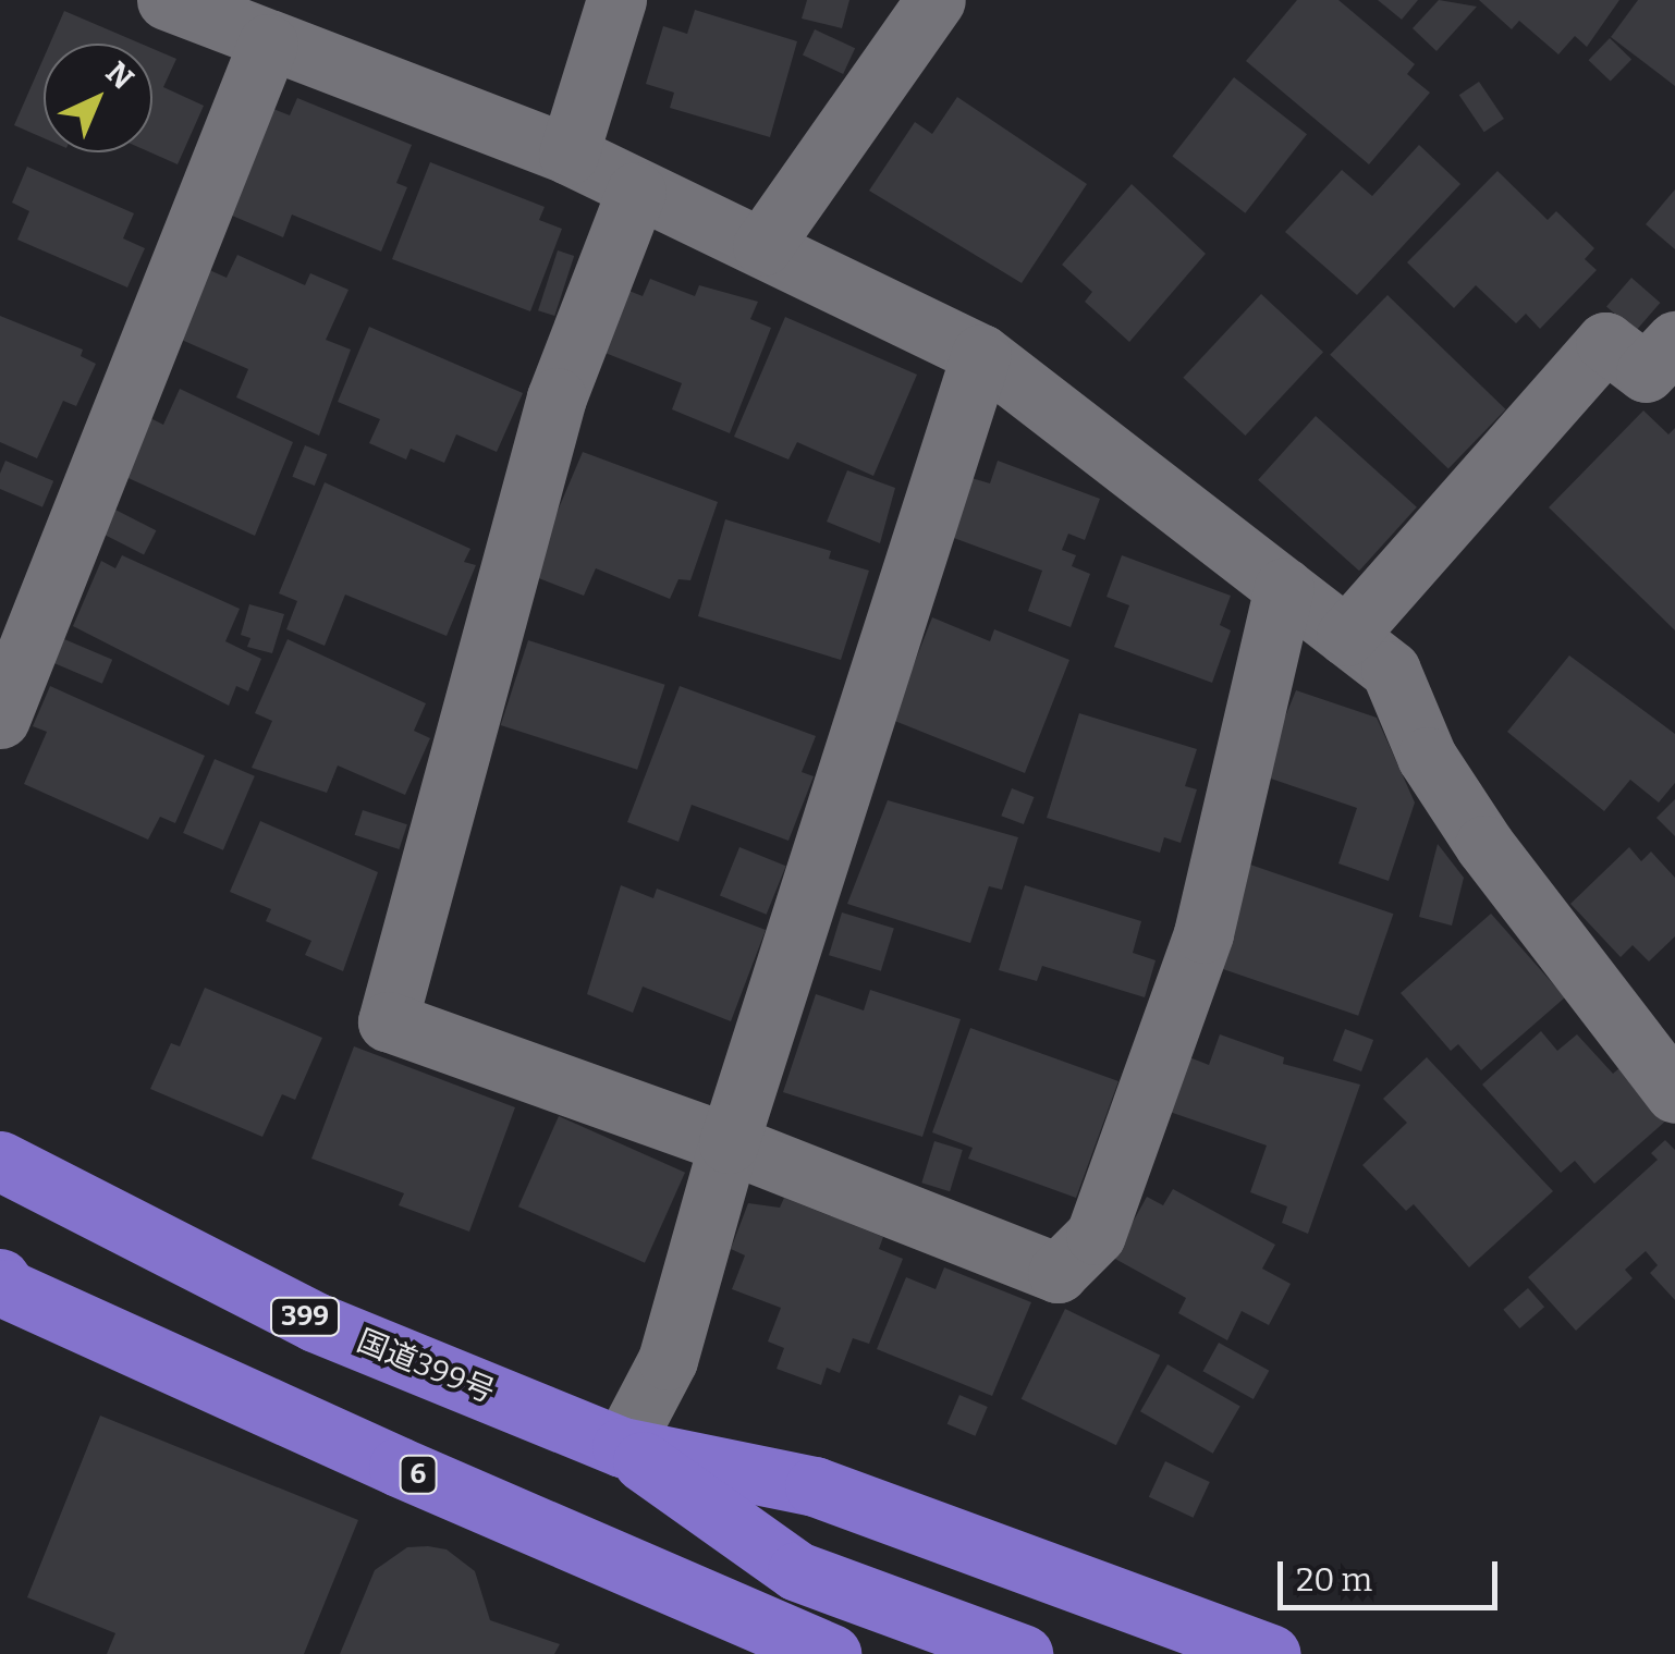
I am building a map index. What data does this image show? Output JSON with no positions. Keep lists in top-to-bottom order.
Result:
{
  "streets": {
    "highway": ["399", "国道399号", "6"]
  },
  "scale_bar": "20 m",
  "north": "top right"
}
